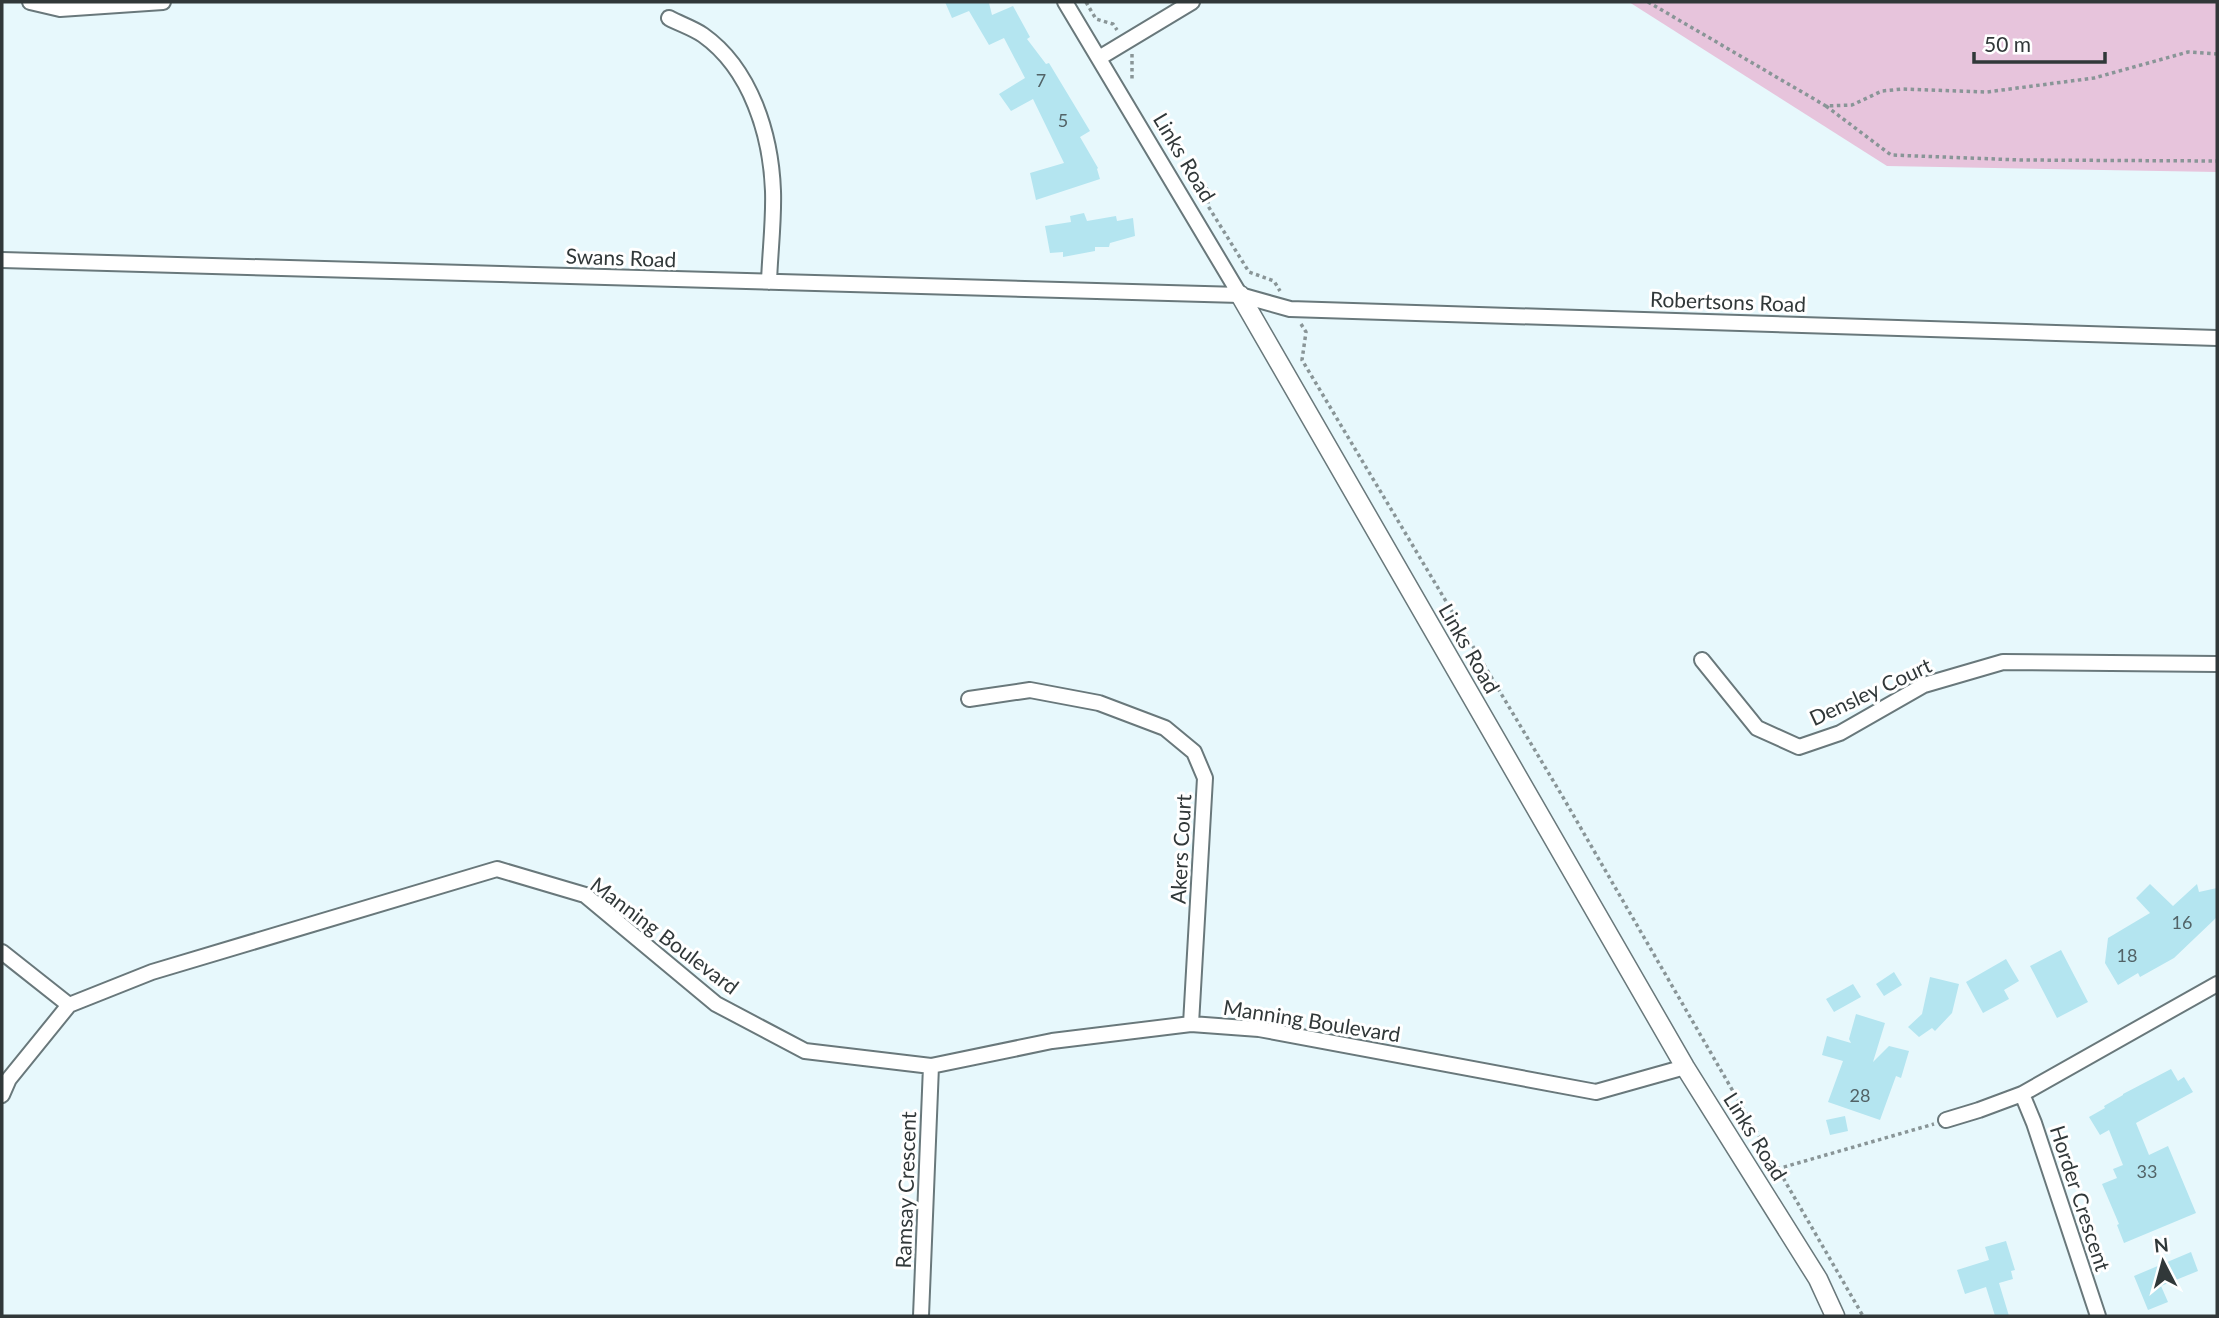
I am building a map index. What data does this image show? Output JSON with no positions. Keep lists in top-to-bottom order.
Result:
{
  "streets": {
    "street": [
      "Links Road",
      "Swans Road",
      "Robertsons Road",
      "Densley Court",
      "Akers Court",
      "Manning Boulevard",
      "Ramsay Crescent",
      "Horder Crescent"
    ]
  },
  "crossings": [
    ["Links Road", "Swans Road"],
    ["Links Road", "Robertsons Road"],
    ["Links Road", "Manning Boulevard"],
    ["Swans Road", "Robertsons Road"],
    ["Akers Court", "Manning Boulevard"],
    ["Manning Boulevard", "Ramsay Crescent"]
  ],
  "house_numbers": [
    "7",
    "5",
    "16",
    "18",
    "28",
    "33"
  ],
  "scale_bar": "50 m",
  "north": "top"
}
